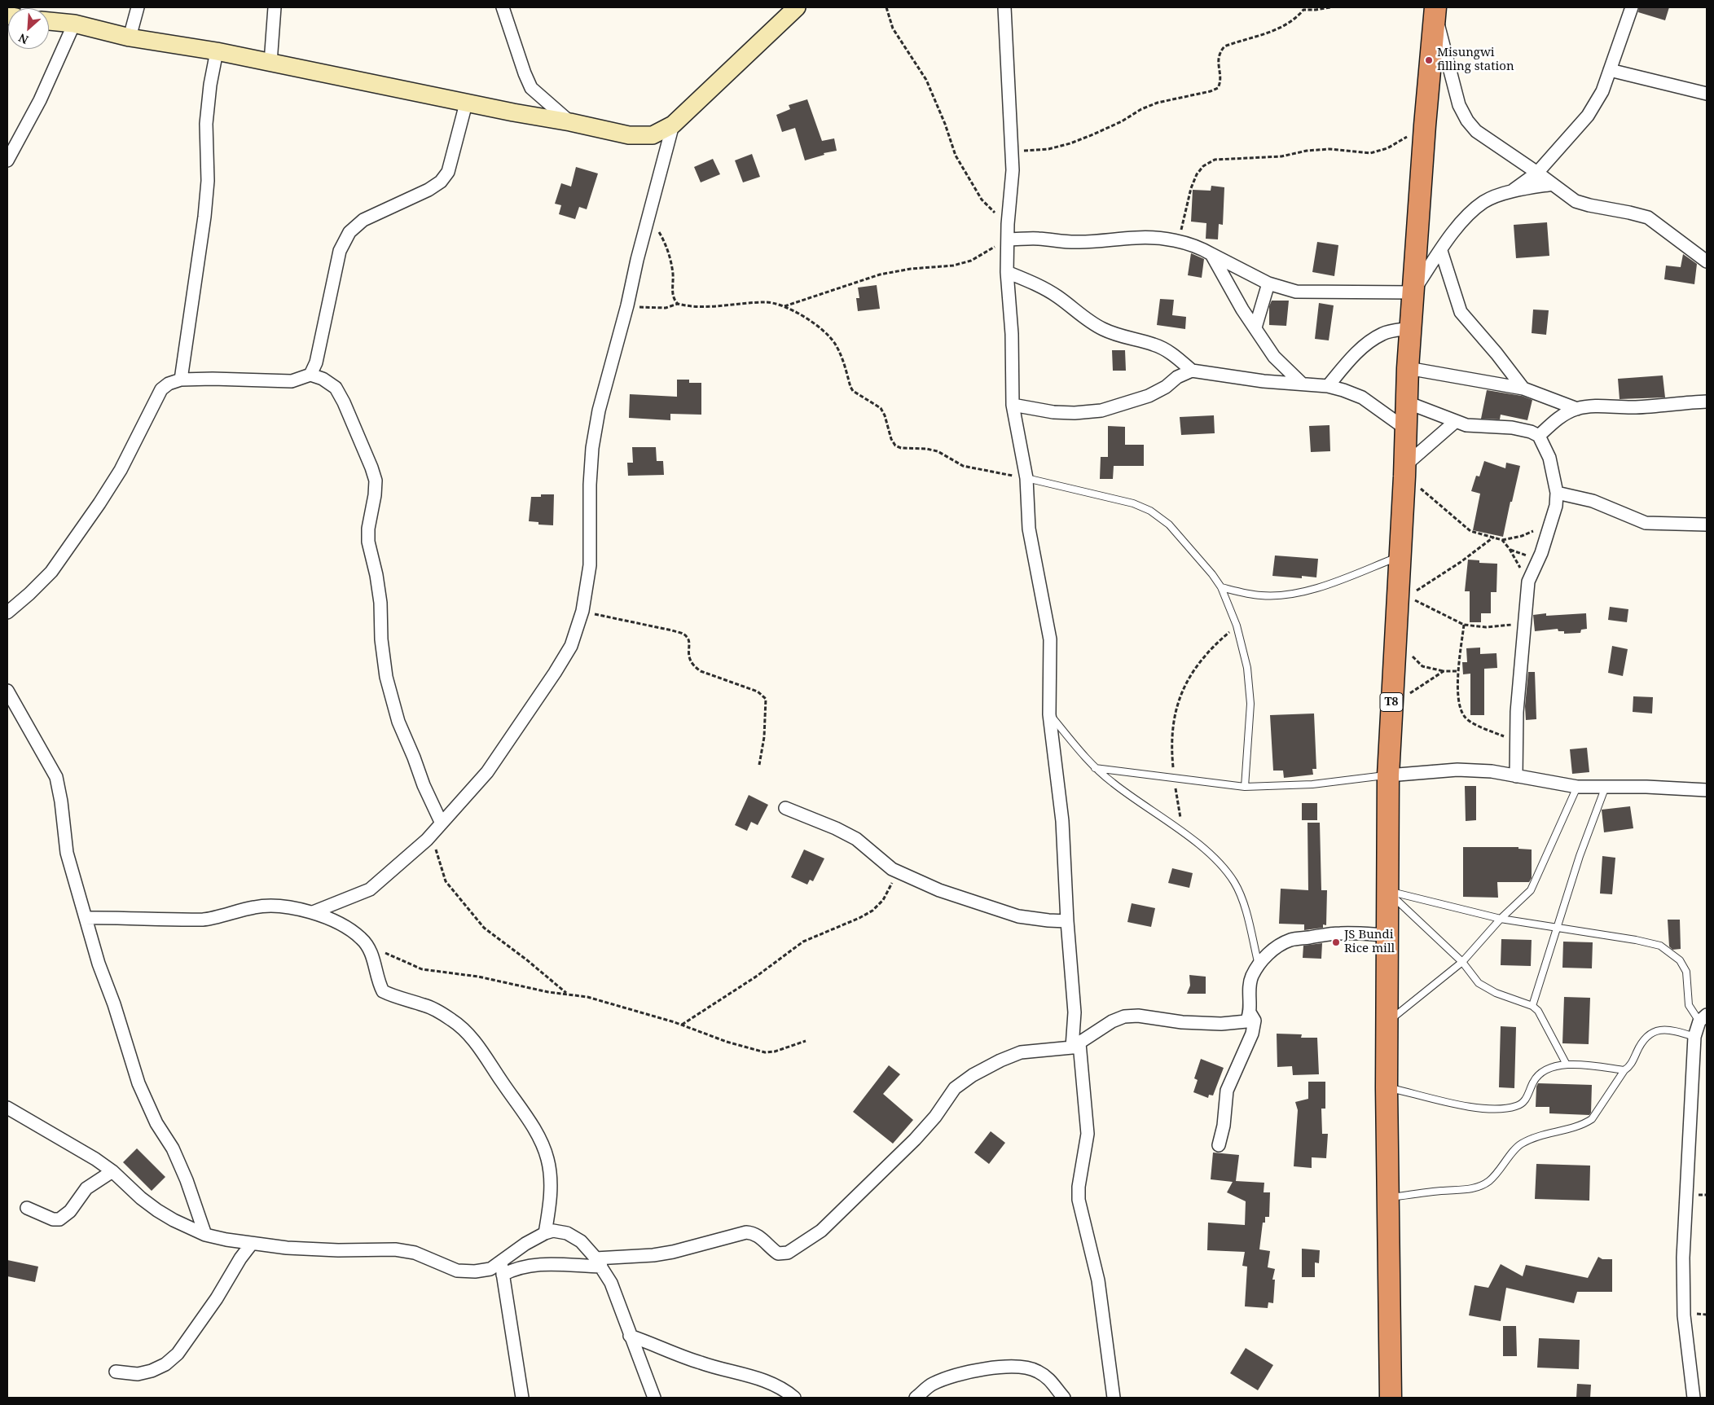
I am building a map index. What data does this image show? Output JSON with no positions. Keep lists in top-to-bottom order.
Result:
{
  "streets": {
    "highway": ["T8"]
  },
  "places": ["Misungwi filling station", "JS Bundi Rice mill"],
  "north": "bottom left"
}
